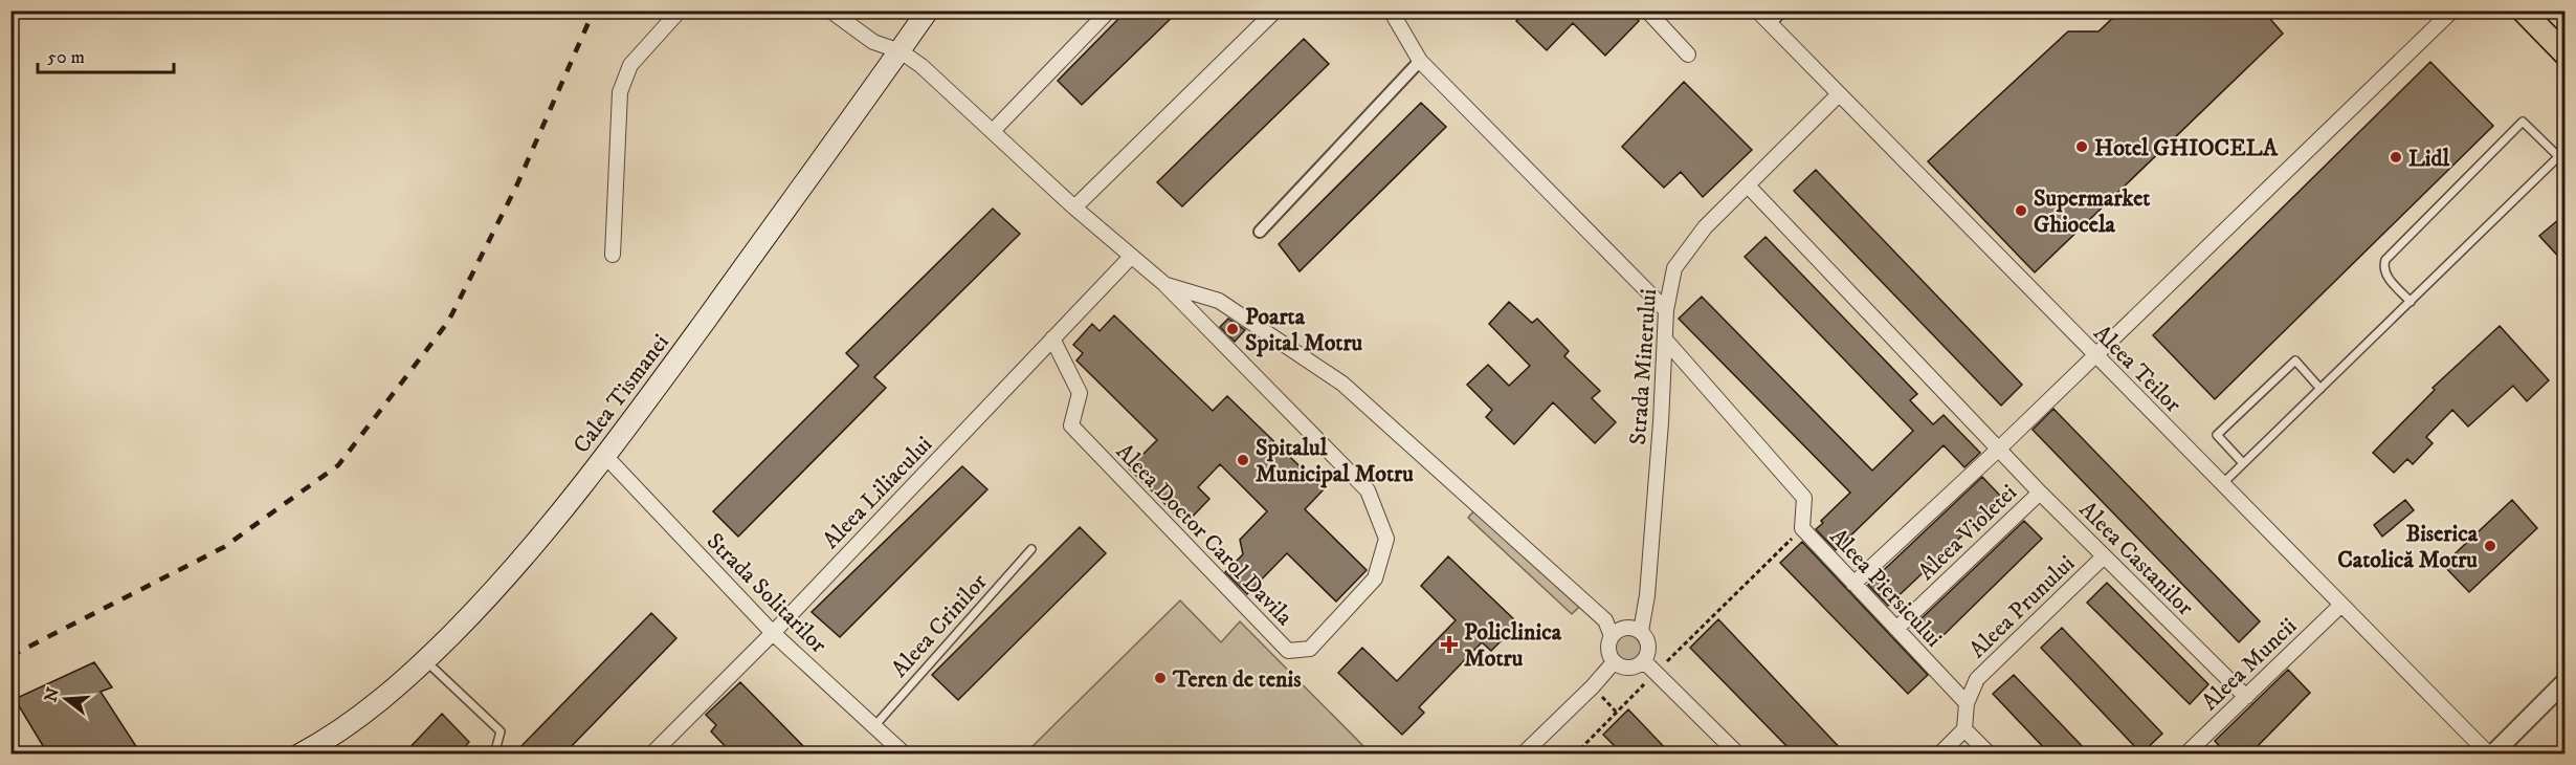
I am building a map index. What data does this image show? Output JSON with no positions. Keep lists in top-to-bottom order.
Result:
{
  "streets": {
    "main road": ["Calea Tismanei"],
    "street": [
      "Strada Minerului",
      "Aleea Teilor",
      "Aleea Liliacului",
      "Aleea Violetei",
      "Aleea Doctor Carol Davila",
      "Aleea Castanilor",
      "Aleea Piersicului",
      "Strada Solitarilor",
      "Aleea Prunului",
      "Aleea Muncii"
    ],
    "lane": ["Aleea Crinilor"]
  },
  "crossings": [
    ["Strada Minerului", "Aleea Teilor"],
    ["Strada Minerului", "Aleea Doctor Carol Davila"],
    ["Strada Minerului", "Aleea Castanilor"],
    ["Aleea Teilor", "Aleea Muncii"],
    ["Calea Tismanei", "Aleea Doctor Carol Davila"],
    ["Calea Tismanei", "Strada Solitarilor"],
    ["Aleea Liliacului", "Aleea Doctor Carol Davila"],
    ["Aleea Liliacului", "Strada Solitarilor"],
    ["Aleea Violetei", "Aleea Castanilor"],
    ["Aleea Violetei", "Aleea Piersicului"],
    ["Aleea Castanilor", "Aleea Prunului"],
    ["Aleea Castanilor", "Aleea Muncii"],
    ["Aleea Piersicului", "Aleea Prunului"],
    ["Strada Solitarilor", "Aleea Crinilor"]
  ],
  "places": {
    "other": [
      "Hotel GHIOCELA",
      "Lidl",
      "Supermarket Ghiocela",
      "Poarta Spital Motru",
      "Spitalul Municipal Motru",
      "Biserica Catolică Motru",
      "Teren de tenis"
    ],
    "health": ["Policlinica Motru"]
  },
  "scale_bar": "50 m",
  "north": "left"
}
